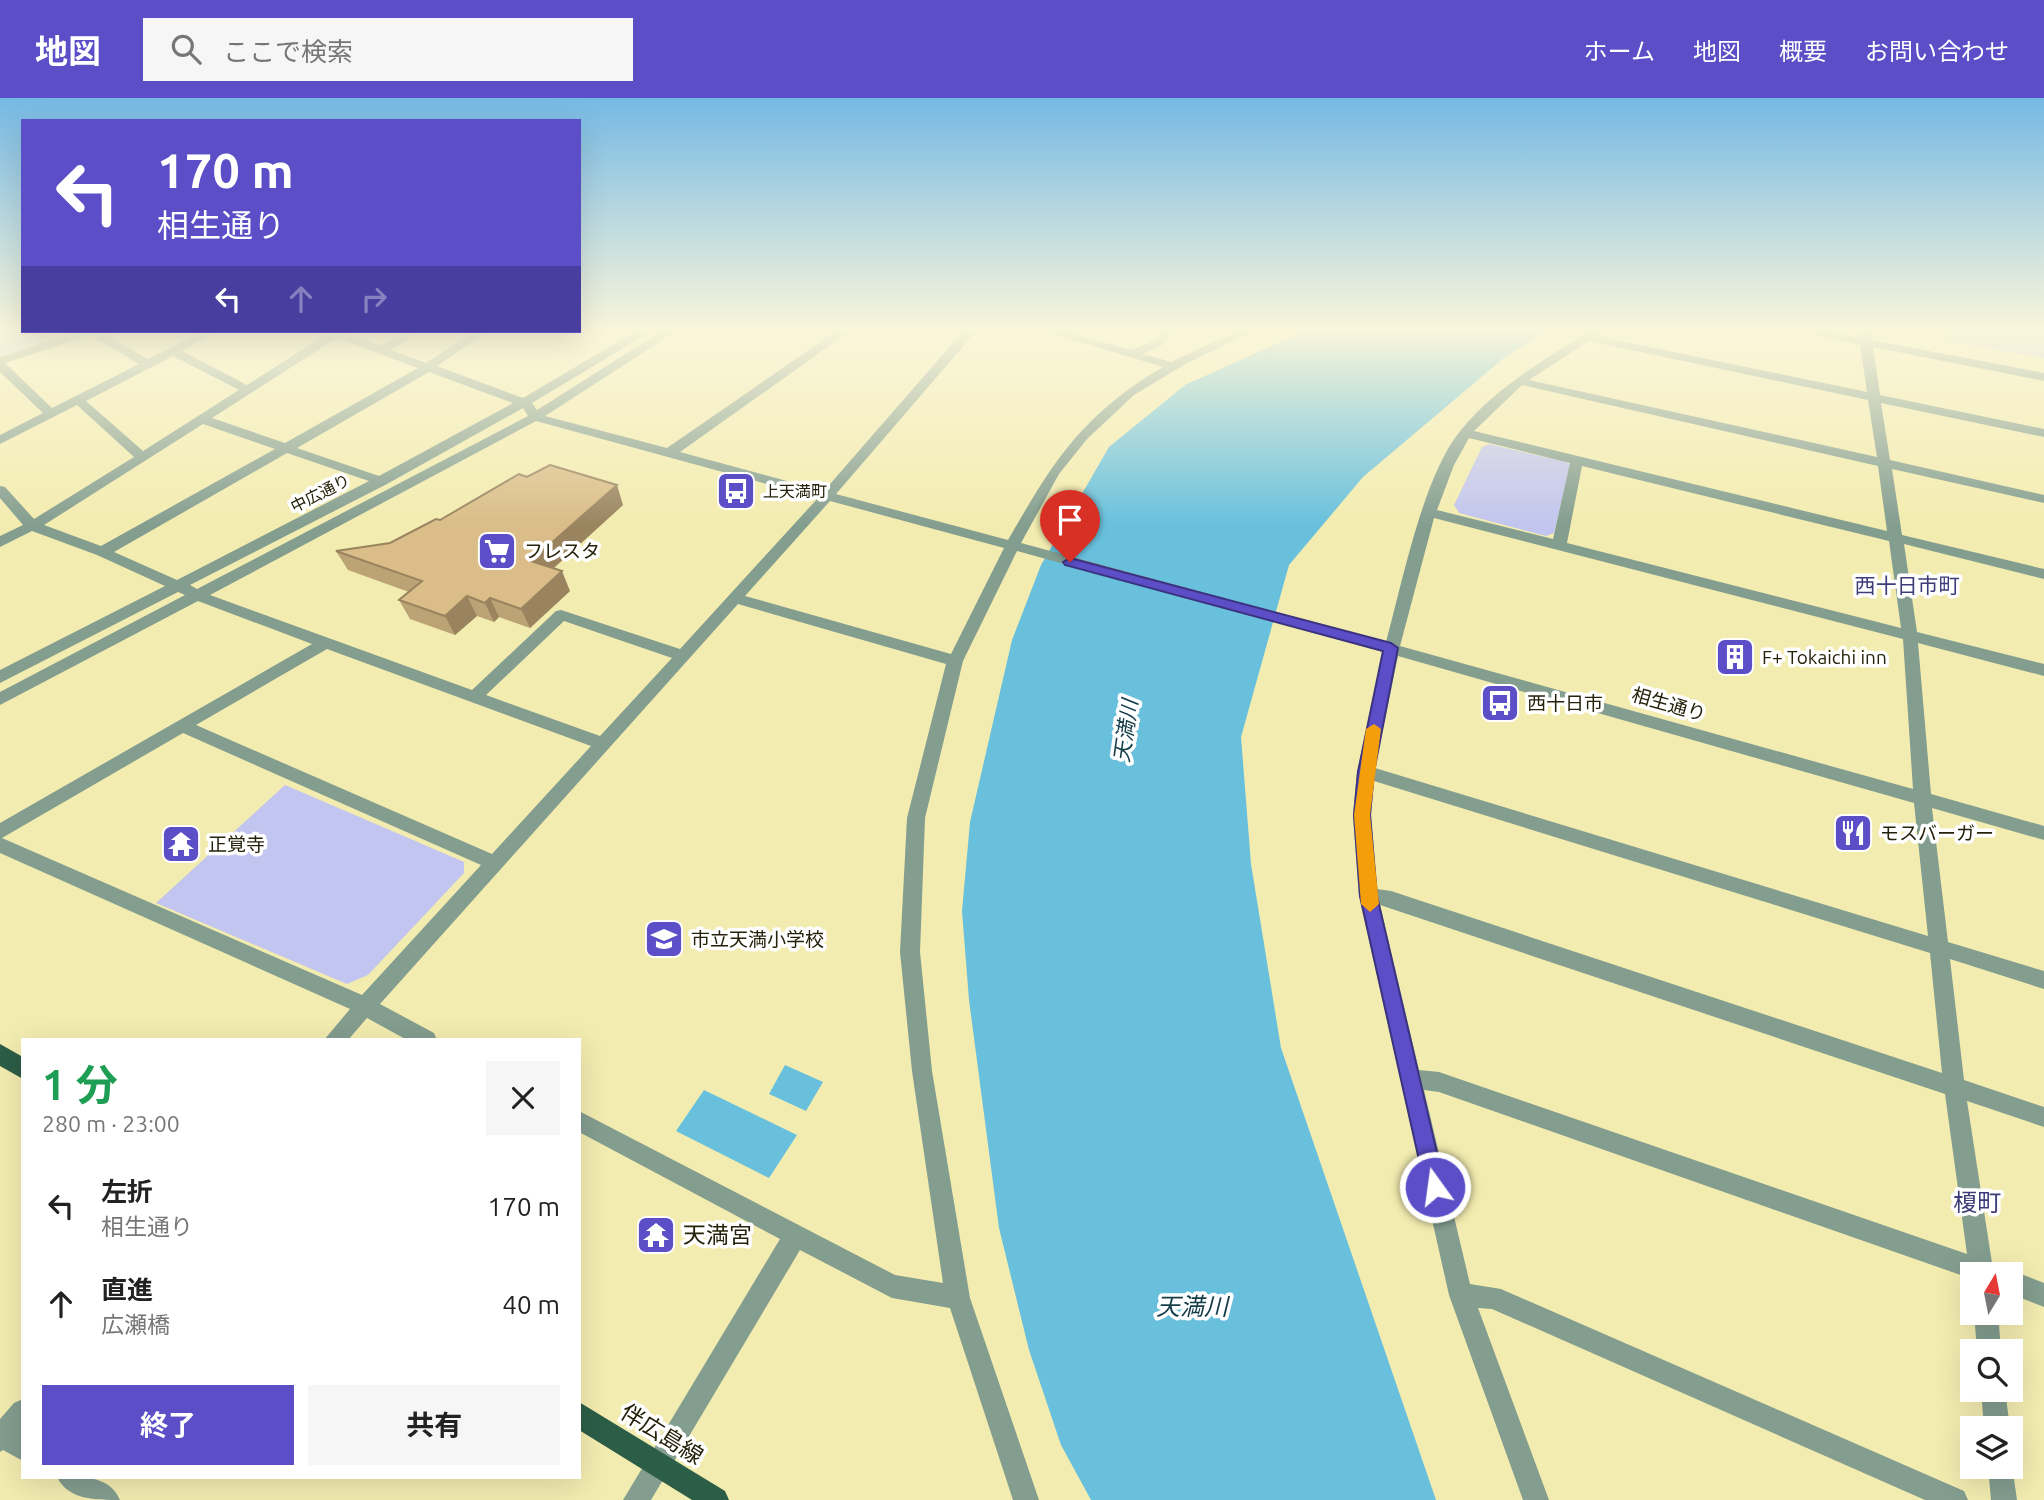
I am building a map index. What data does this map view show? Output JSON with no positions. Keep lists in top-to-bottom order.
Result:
{
  "streets": {
    "main road": ["伴広島線"],
    "street": ["中広通り", "相生通り"]
  },
  "crossings": [
    ["中広通り", "相生通り"]
  ],
  "districts": ["西十日市町", "榎町"],
  "water": ["天満川"],
  "places": {
    "bus stop": ["上天満町", "西十日市"],
    "supermarket": ["フレスタ"],
    "building": ["F+ Tokaichi inn"],
    "restaurant": ["モスバーガー"],
    "temple": ["正覚寺", "天満宮"],
    "school or university": ["市立天満小学校"]
  },
  "north": "top",
  "page": {
    "header": "地図",
    "search": "ここで検索",
    "nav": [
      "ホーム",
      "地図",
      "概要",
      "お問い合わせ"
    ],
    "turn": ["170 m", "相生通り"],
    "heading": ["1 分", "280 m · 23:00"],
    "list": [
      {
        "name": "左折",
        "note": "相生通り",
        "value": "170 m"
      },
      {
        "name": "直進",
        "note": "広瀬橋",
        "value": "40 m"
      }
    ],
    "buttons": ["終了", "共有"]
  }
}
